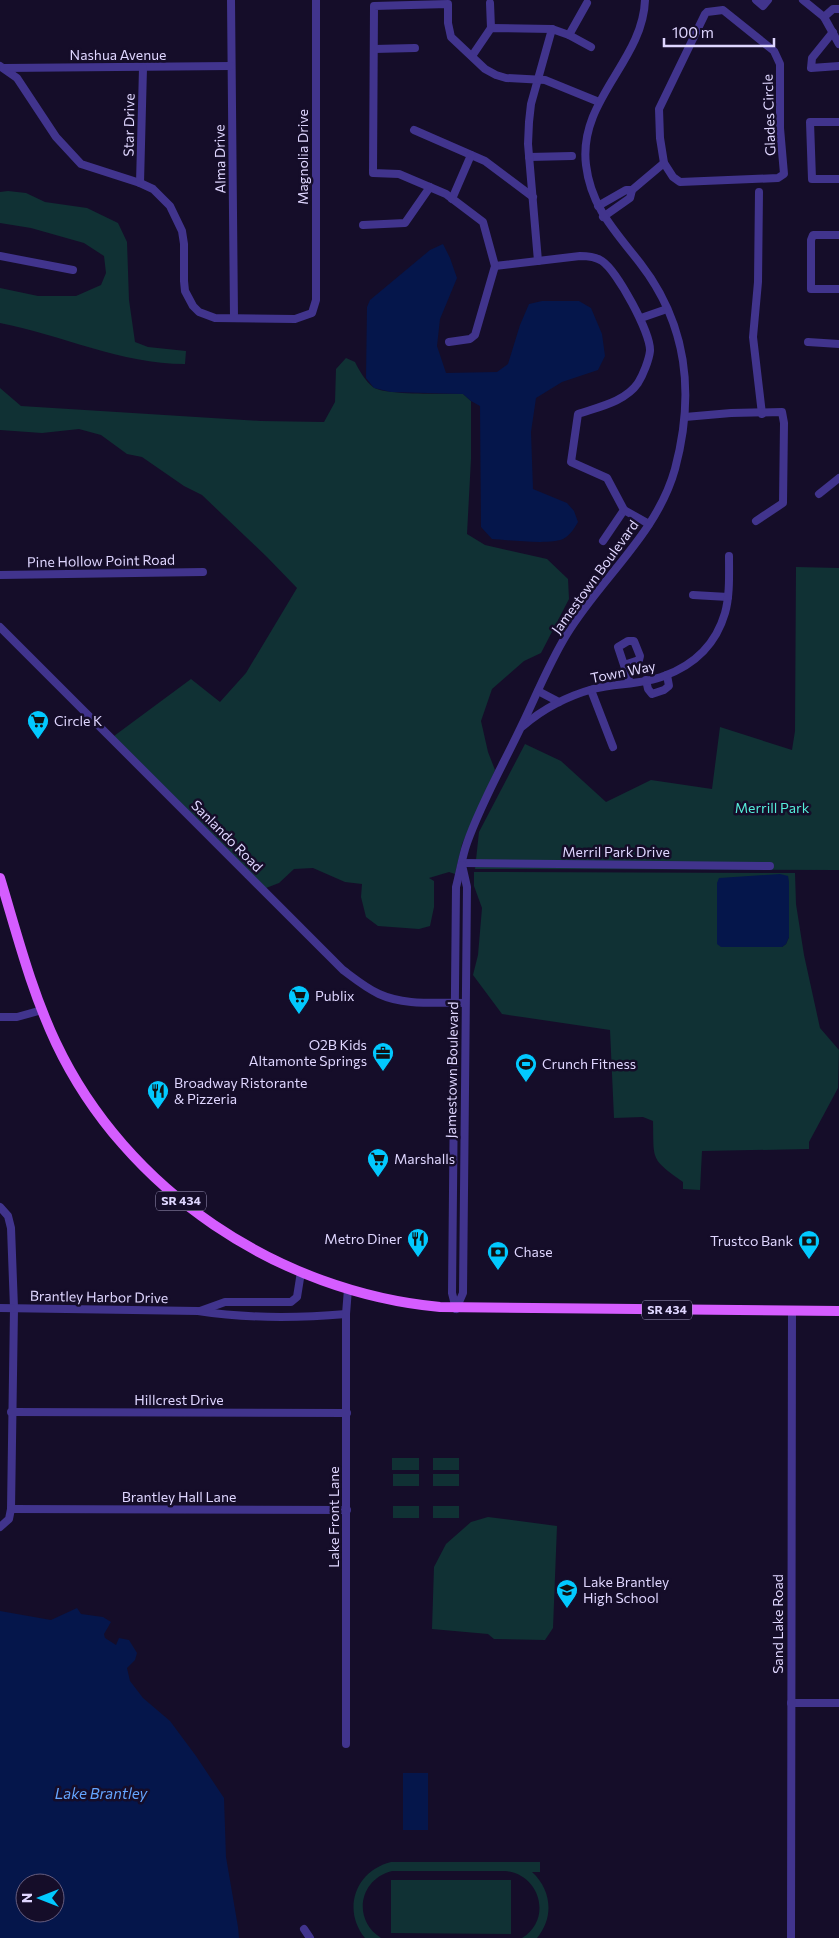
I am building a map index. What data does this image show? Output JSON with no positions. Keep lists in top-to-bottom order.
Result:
{
  "streets": {
    "main road": ["SR 434"],
    "street": [
      "Nashua Avenue",
      "Glades Circle",
      "Star Drive",
      "Magnolia Drive",
      "Alma Drive",
      "Pine Hollow Point Road",
      "Jamestown Boulevard",
      "Town Way",
      "Sanlando Road",
      "Merril Park Drive",
      "Brantley Harbor Drive",
      "Hillcrest Drive",
      "Brantley Hall Lane",
      "Lake Front Lane",
      "Sand Lake Road"
    ]
  },
  "crossings": [
    ["Nashua Avenue", "Star Drive"],
    ["Nashua Avenue", "Alma Drive"],
    ["Magnolia Drive", "Alma Drive"],
    ["Jamestown Boulevard", "Town Way"],
    ["Jamestown Boulevard", "Sanlando Road"],
    ["Jamestown Boulevard", "Merril Park Drive"],
    ["Jamestown Boulevard", "SR 434"],
    ["SR 434", "Brantley Harbor Drive"],
    ["SR 434", "Lake Front Lane"],
    ["SR 434", "Sand Lake Road"],
    ["Brantley Harbor Drive", "Lake Front Lane"],
    ["Hillcrest Drive", "Lake Front Lane"],
    ["Brantley Hall Lane", "Lake Front Lane"]
  ],
  "water": ["Lake Brantley"],
  "parks": ["Merrill Park"],
  "places": {
    "supermarket": ["Circle K", "Publix", "Marshalls"],
    "office": ["O2B Kids Altamonte Springs"],
    "sports": ["Crunch Fitness"],
    "restaurant": ["Broadway Ristorante & Pizzeria", "Metro Diner"],
    "bank": ["Trustco Bank", "Chase"],
    "school or university": ["Lake Brantley High School"]
  },
  "scale_bar": "100 m",
  "north": "left"
}
